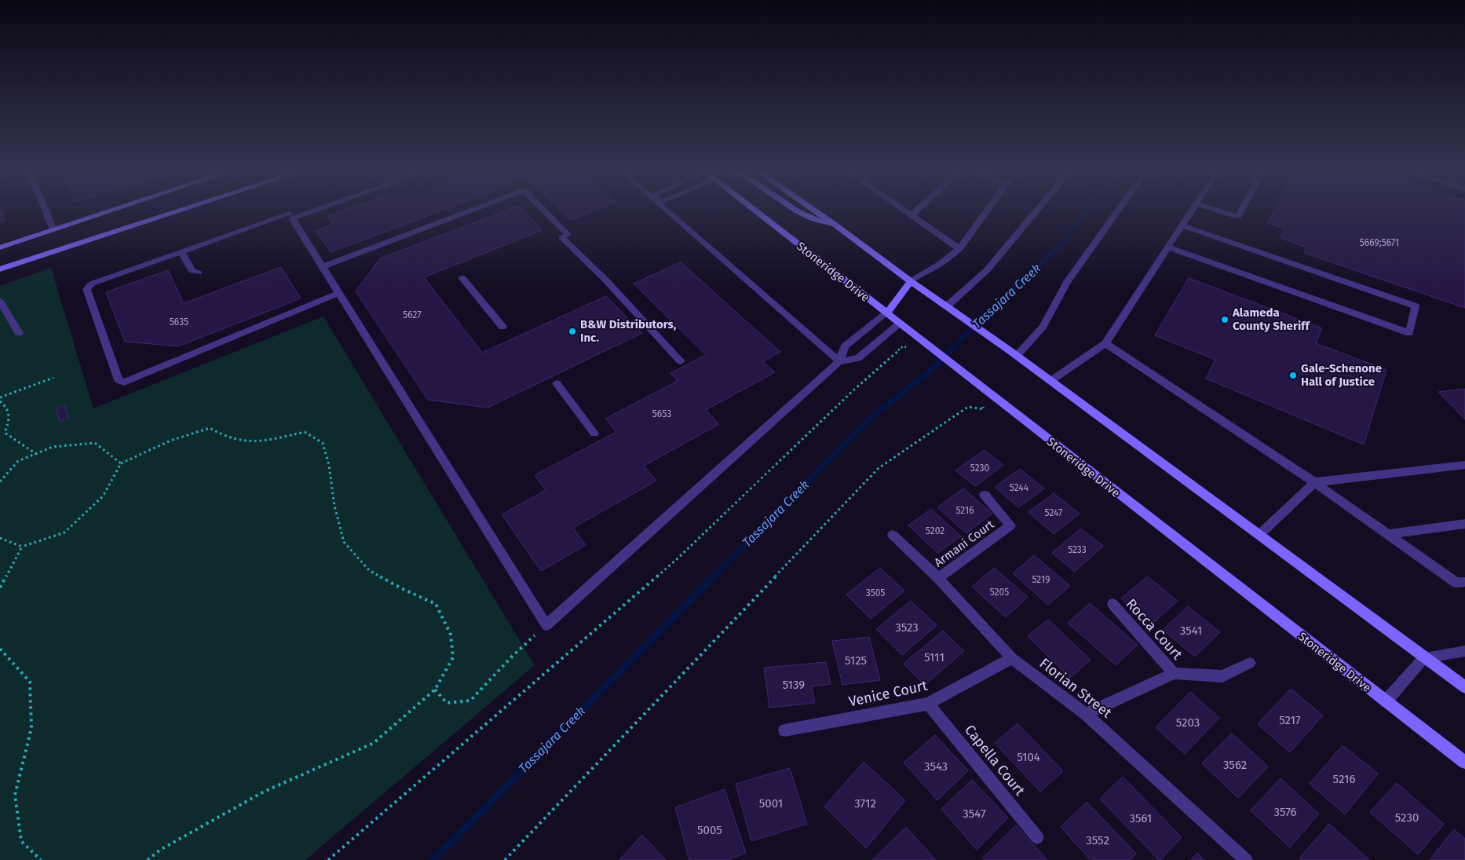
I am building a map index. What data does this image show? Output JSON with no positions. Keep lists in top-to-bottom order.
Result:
{
  "streets": {
    "main road": ["Stoneridge Drive"],
    "street": [
      "Armani Court",
      "Rocca Court",
      "Florian Street",
      "Venice Court",
      "Capella Court"
    ]
  },
  "crossings": [
    ["Armani Court", "Florian Street"],
    ["Florian Street", "Venice Court"],
    ["Venice Court", "Capella Court"]
  ],
  "water": ["Tassajara Creek"],
  "places": ["Alameda County Sheriff", "B&W Distributors, Inc.", "Gale-Schenone Hall of Justice"],
  "house_numbers": [
    "5669;5671",
    "5627",
    "5635",
    "5653",
    "5230",
    "5244",
    "5216",
    "5247",
    "5202",
    "5233",
    "5219",
    "5205",
    "3505",
    "3523",
    "3541",
    "5111",
    "5125",
    "5139",
    "5217",
    "5203",
    "5104",
    "3562",
    "3543",
    "5216",
    "5001",
    "3712",
    "3576",
    "3547",
    "5230",
    "3561",
    "5005",
    "3552"
  ]
}
